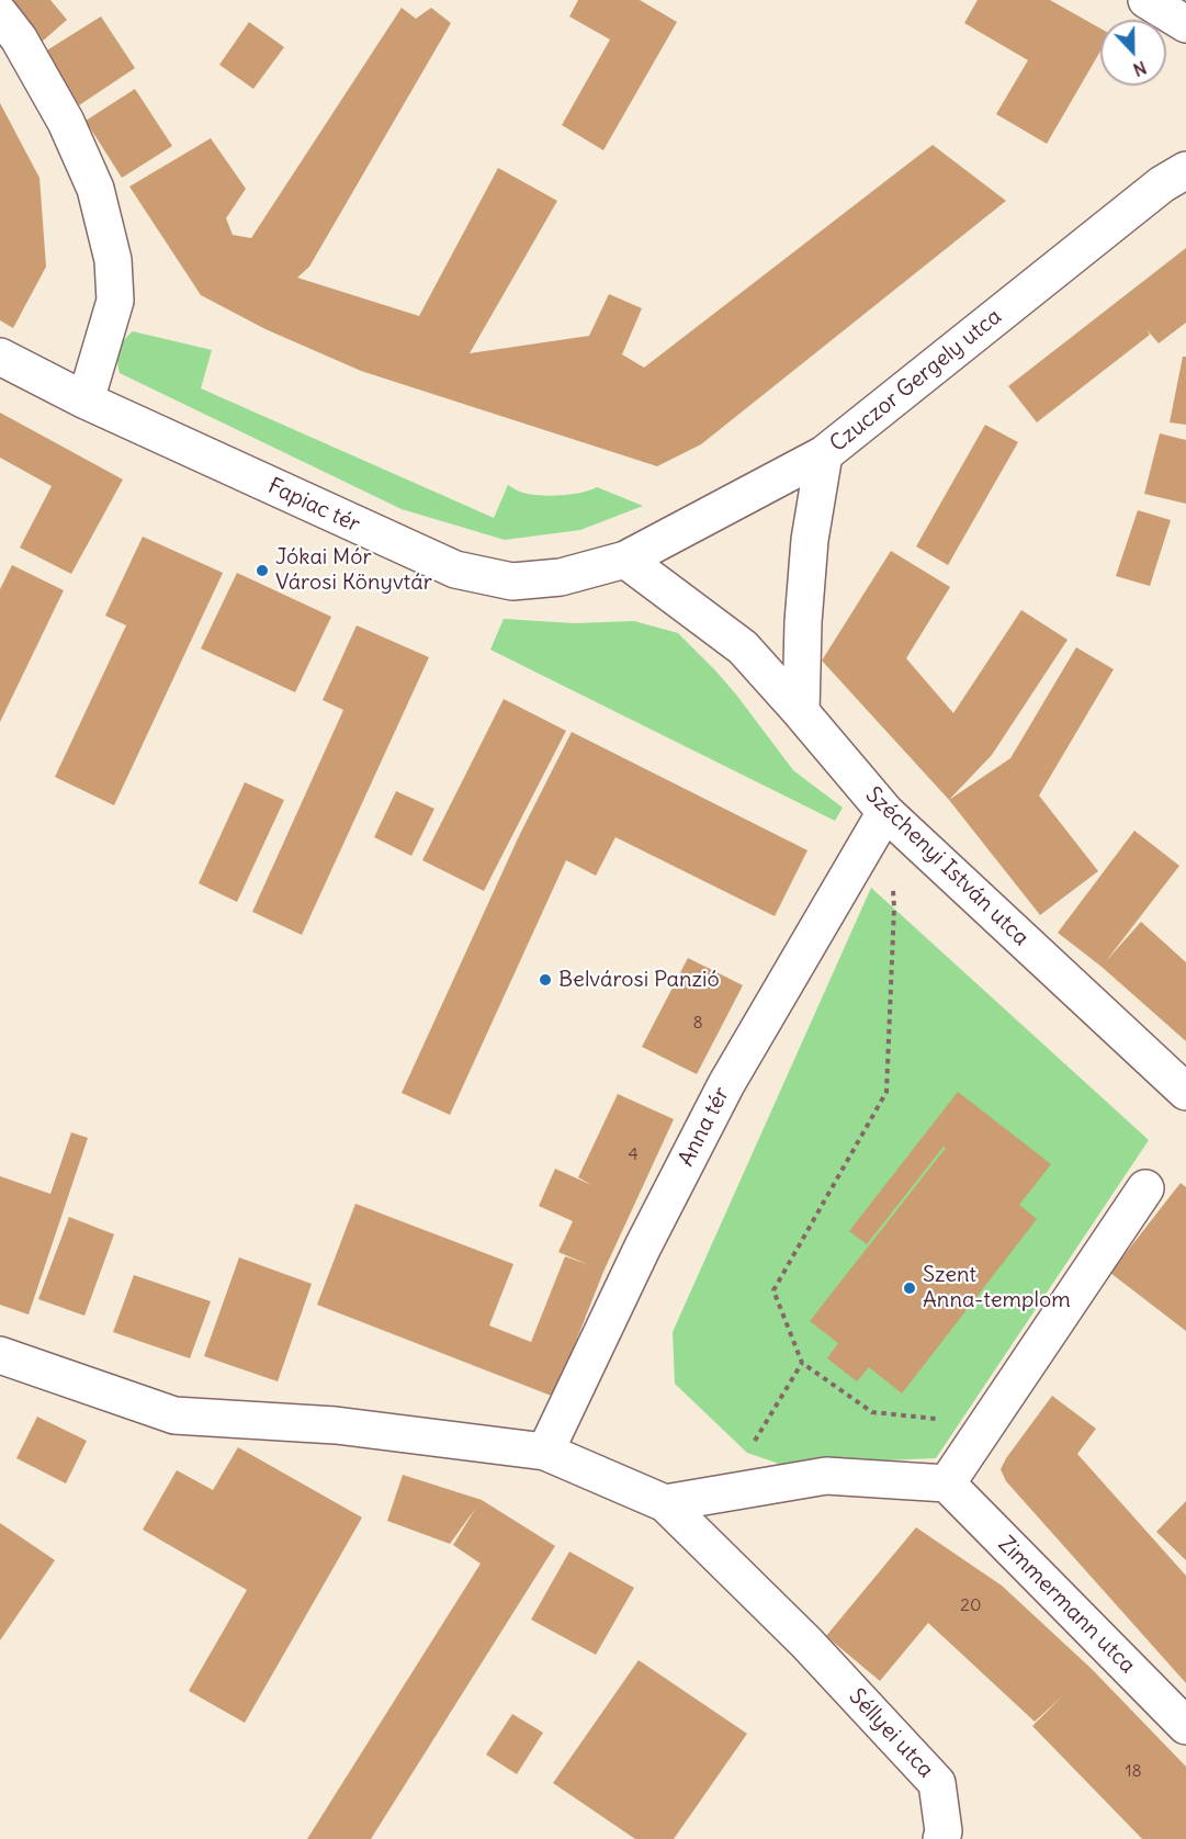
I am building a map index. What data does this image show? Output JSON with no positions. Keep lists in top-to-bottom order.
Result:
{
  "streets": {
    "street": [
      "Czuczor Gergely utca",
      "Fapiac tér",
      "Széchenyi István utca",
      "Anna tér",
      "Zimmermann utca",
      "Séllyei utca"
    ]
  },
  "crossings": [
    ["Czuczor Gergely utca", "Fapiac tér"],
    ["Czuczor Gergely utca", "Széchenyi István utca"],
    ["Fapiac tér", "Széchenyi István utca"],
    ["Széchenyi István utca", "Anna tér"]
  ],
  "places": ["Jókai Mór Városi Könyvtár", "Belvárosi Panzió", "Szent Anna-templom"],
  "house_numbers": [
    "8",
    "4",
    "20",
    "18"
  ],
  "north": "bottom"
}
